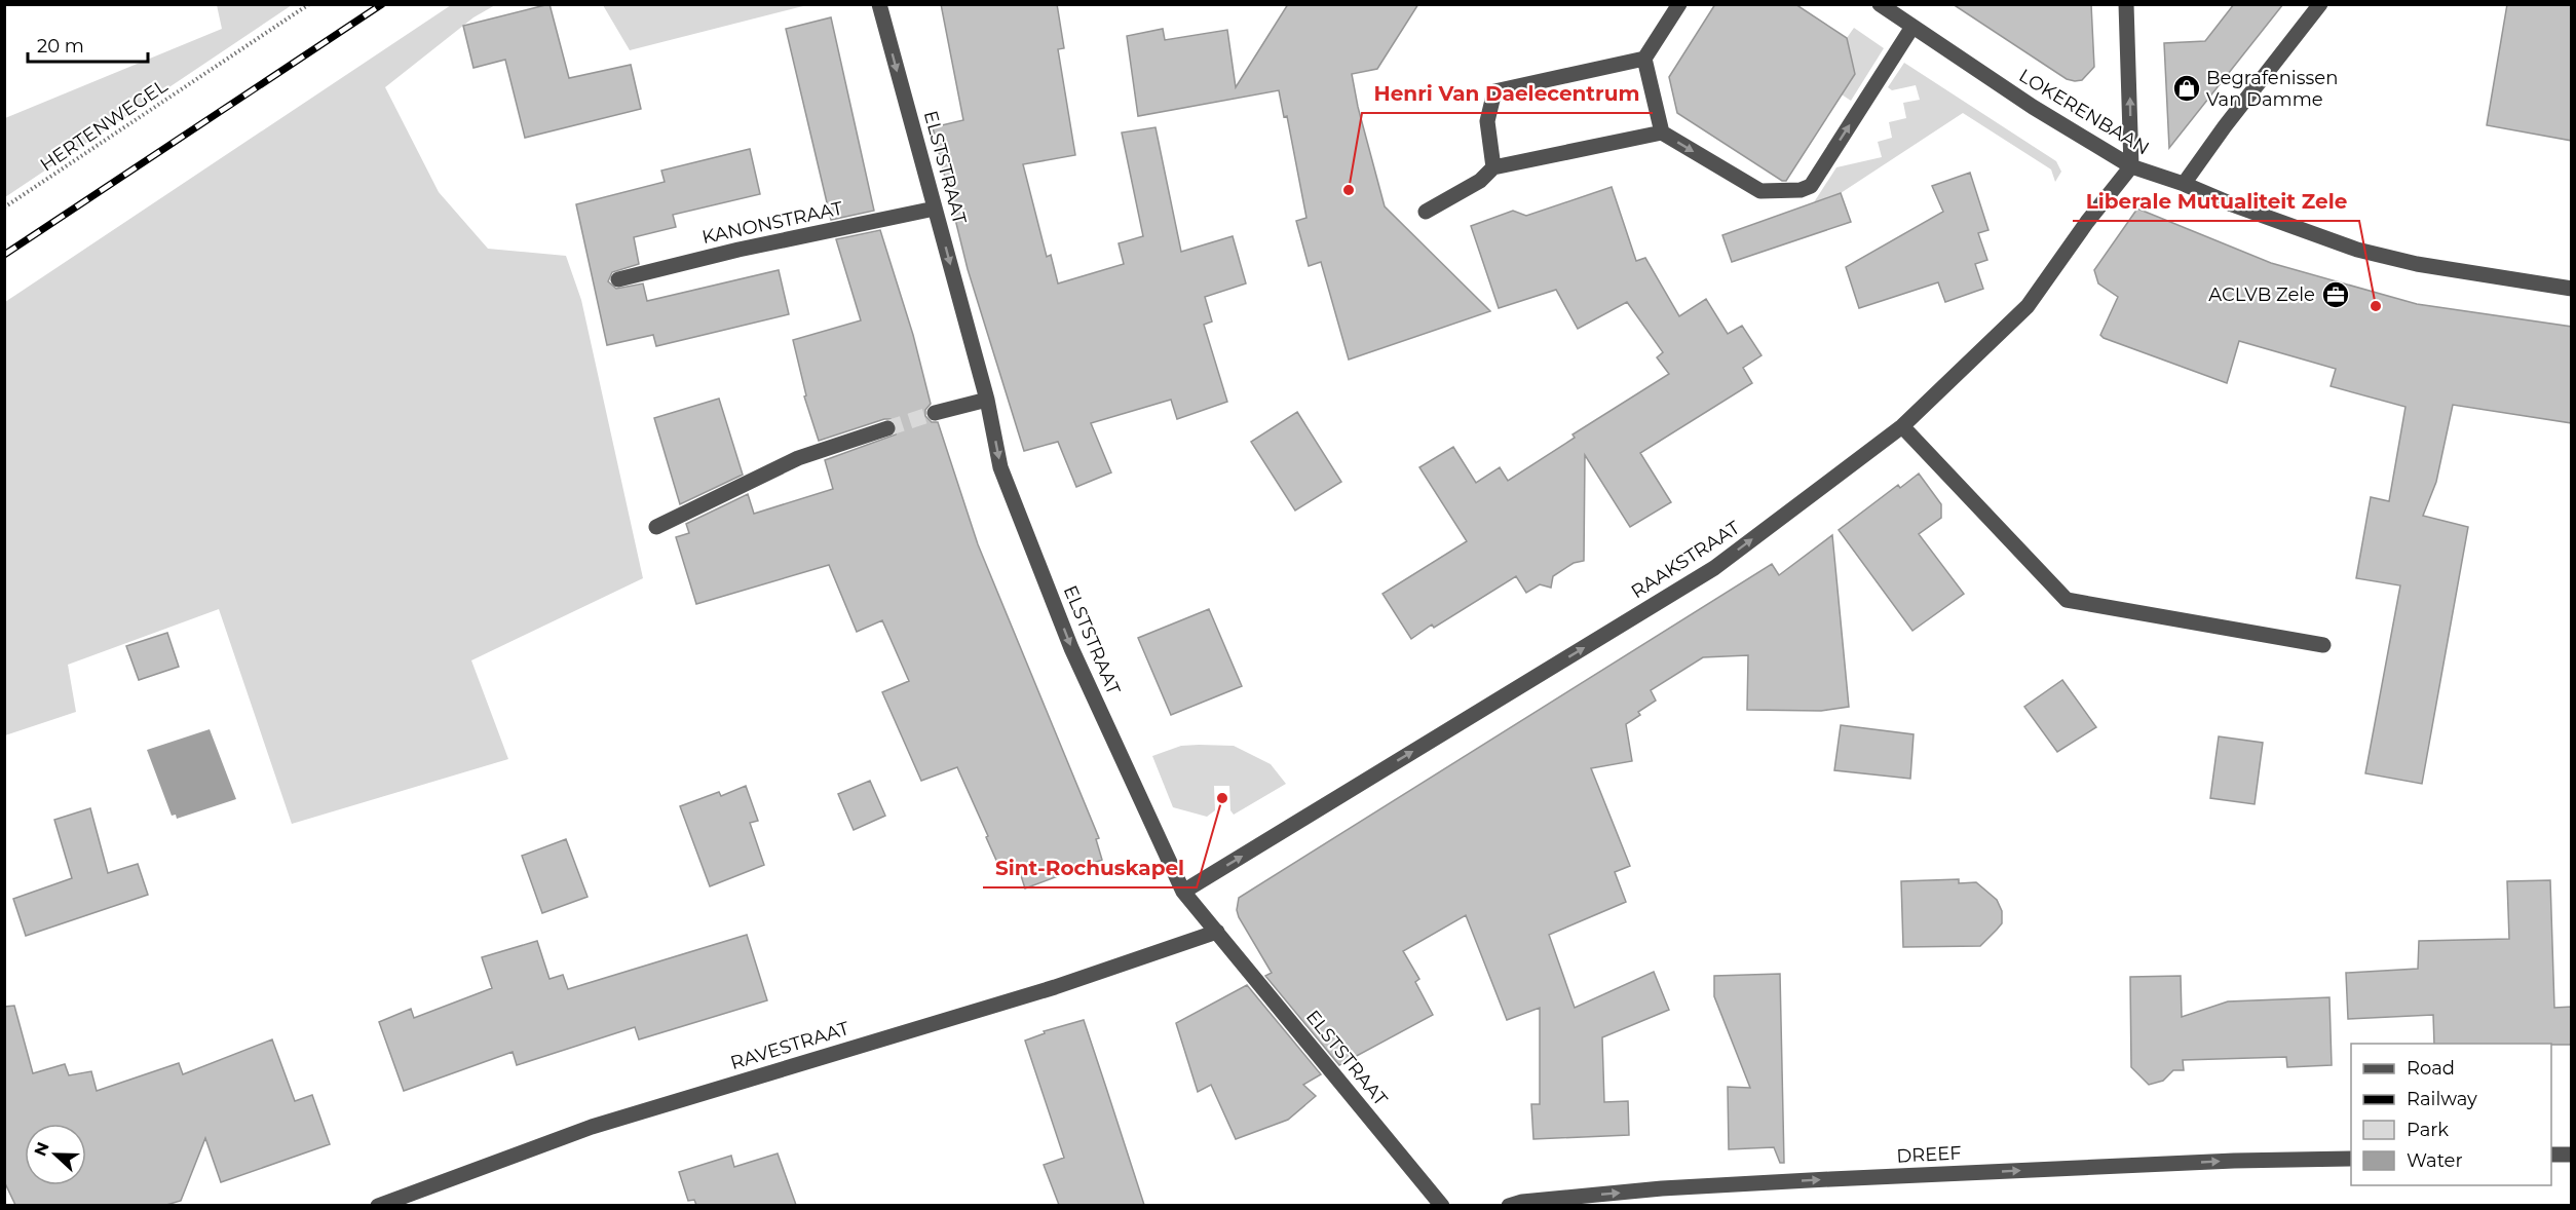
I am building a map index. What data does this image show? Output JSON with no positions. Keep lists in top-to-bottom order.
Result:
{
  "streets": {
    "street": [
      "LOKERENBAAN",
      "ELSTSTRAAT",
      "KANONSTRAAT",
      "RAAKSTRAAT",
      "RAVESTRAAT",
      "DREEF"
    ],
    "path": ["HERTENWEGEL"]
  },
  "crossings": [
    ["LOKERENBAAN", "RAAKSTRAAT"],
    ["ELSTSTRAAT", "KANONSTRAAT"],
    ["ELSTSTRAAT", "RAAKSTRAAT"],
    ["ELSTSTRAAT", "RAVESTRAAT"]
  ],
  "one_way": ["ELSTSTRAAT", "RAAKSTRAAT", "DREEF"],
  "places": {
    "shop": ["Begrafenissen Van Damme"],
    "other": ["Henri Van Daelecentrum", "Liberale Mutualiteit Zele", "Sint-Rochuskapel"],
    "office": ["ACLVB Zele"]
  },
  "legend": [
    "Road",
    "Railway",
    "Park",
    "Water"
  ],
  "scale_bar": "20 m",
  "north": "left"
}
